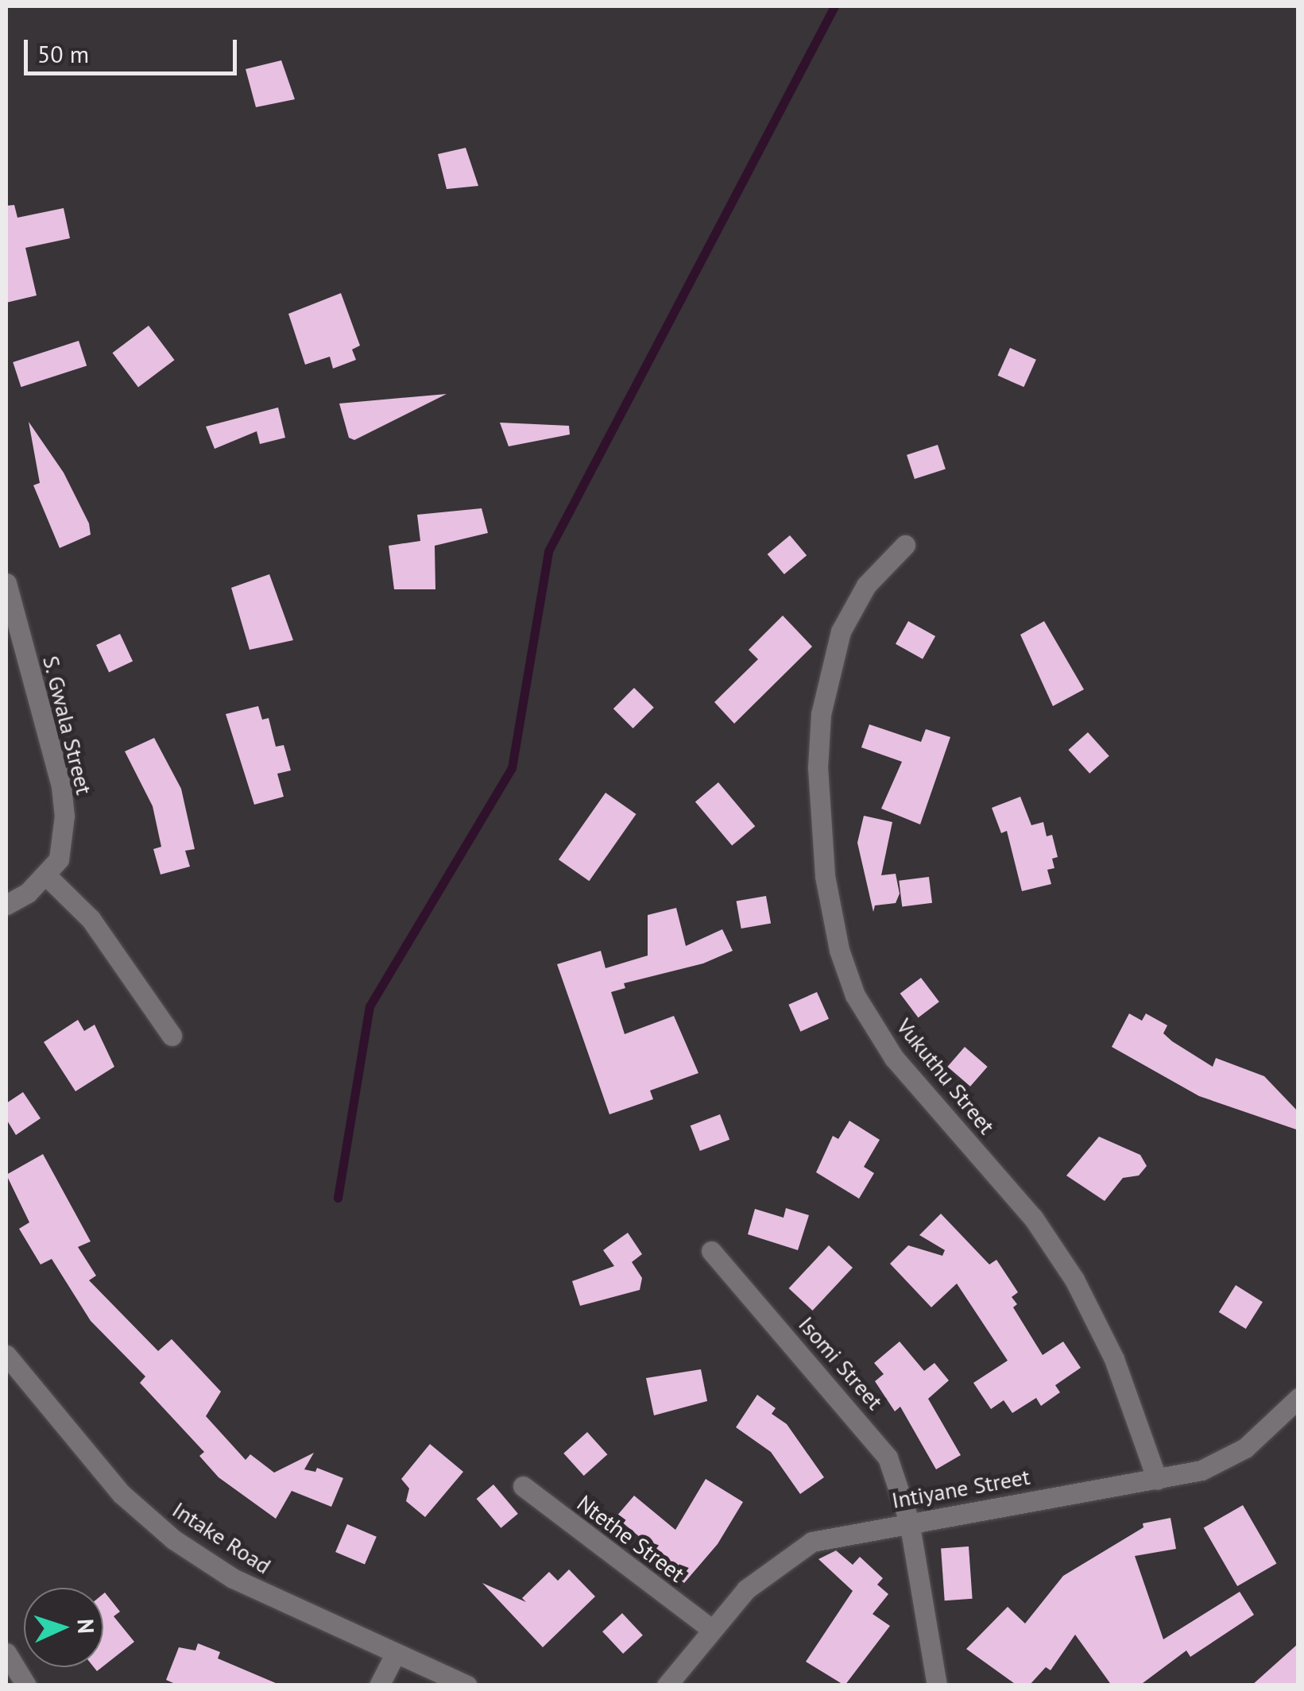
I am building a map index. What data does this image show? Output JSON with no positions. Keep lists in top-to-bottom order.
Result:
{
  "streets": {
    "street": [
      "S. Gwala Street",
      "Vukuthu Street",
      "Isomi Street",
      "Intiyane Street",
      "Intake Road",
      "Ntethe Street"
    ]
  },
  "crossings": [
    ["Vukuthu Street", "Intiyane Street"],
    ["Isomi Street", "Intiyane Street"],
    ["Intiyane Street", "Ntethe Street"]
  ],
  "scale_bar": "50 m",
  "north": "right"
}
